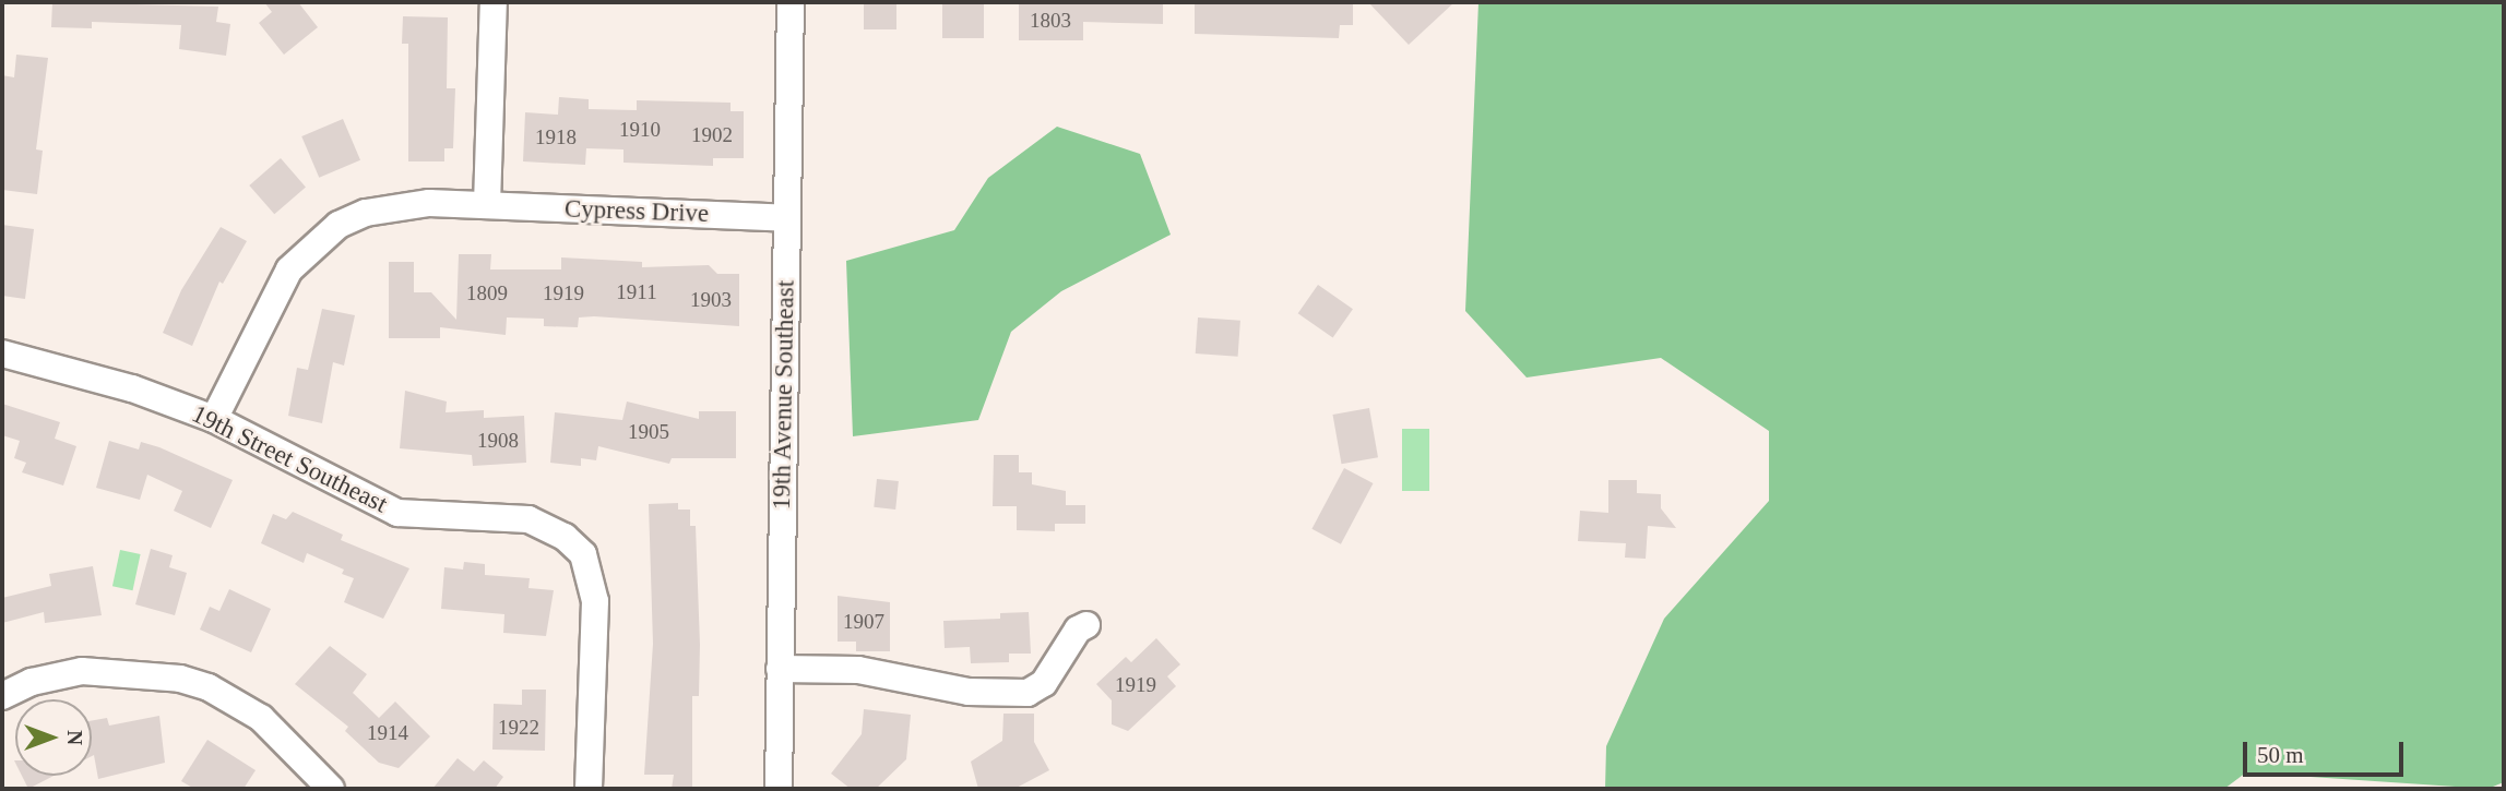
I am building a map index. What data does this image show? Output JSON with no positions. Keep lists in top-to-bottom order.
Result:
{
  "streets": {
    "street": ["Cypress Drive", "19th Avenue Southeast", "19th Street Southeast"]
  },
  "crossings": [
    ["Cypress Drive", "19th Avenue Southeast"],
    ["Cypress Drive", "19th Street Southeast"]
  ],
  "house_numbers": [
    "1803",
    "1910",
    "1902",
    "1918",
    "1911",
    "1809",
    "1919",
    "1903",
    "1905",
    "1908",
    "1907",
    "1919",
    "1922",
    "1914"
  ],
  "scale_bar": "50 m",
  "north": "right"
}
